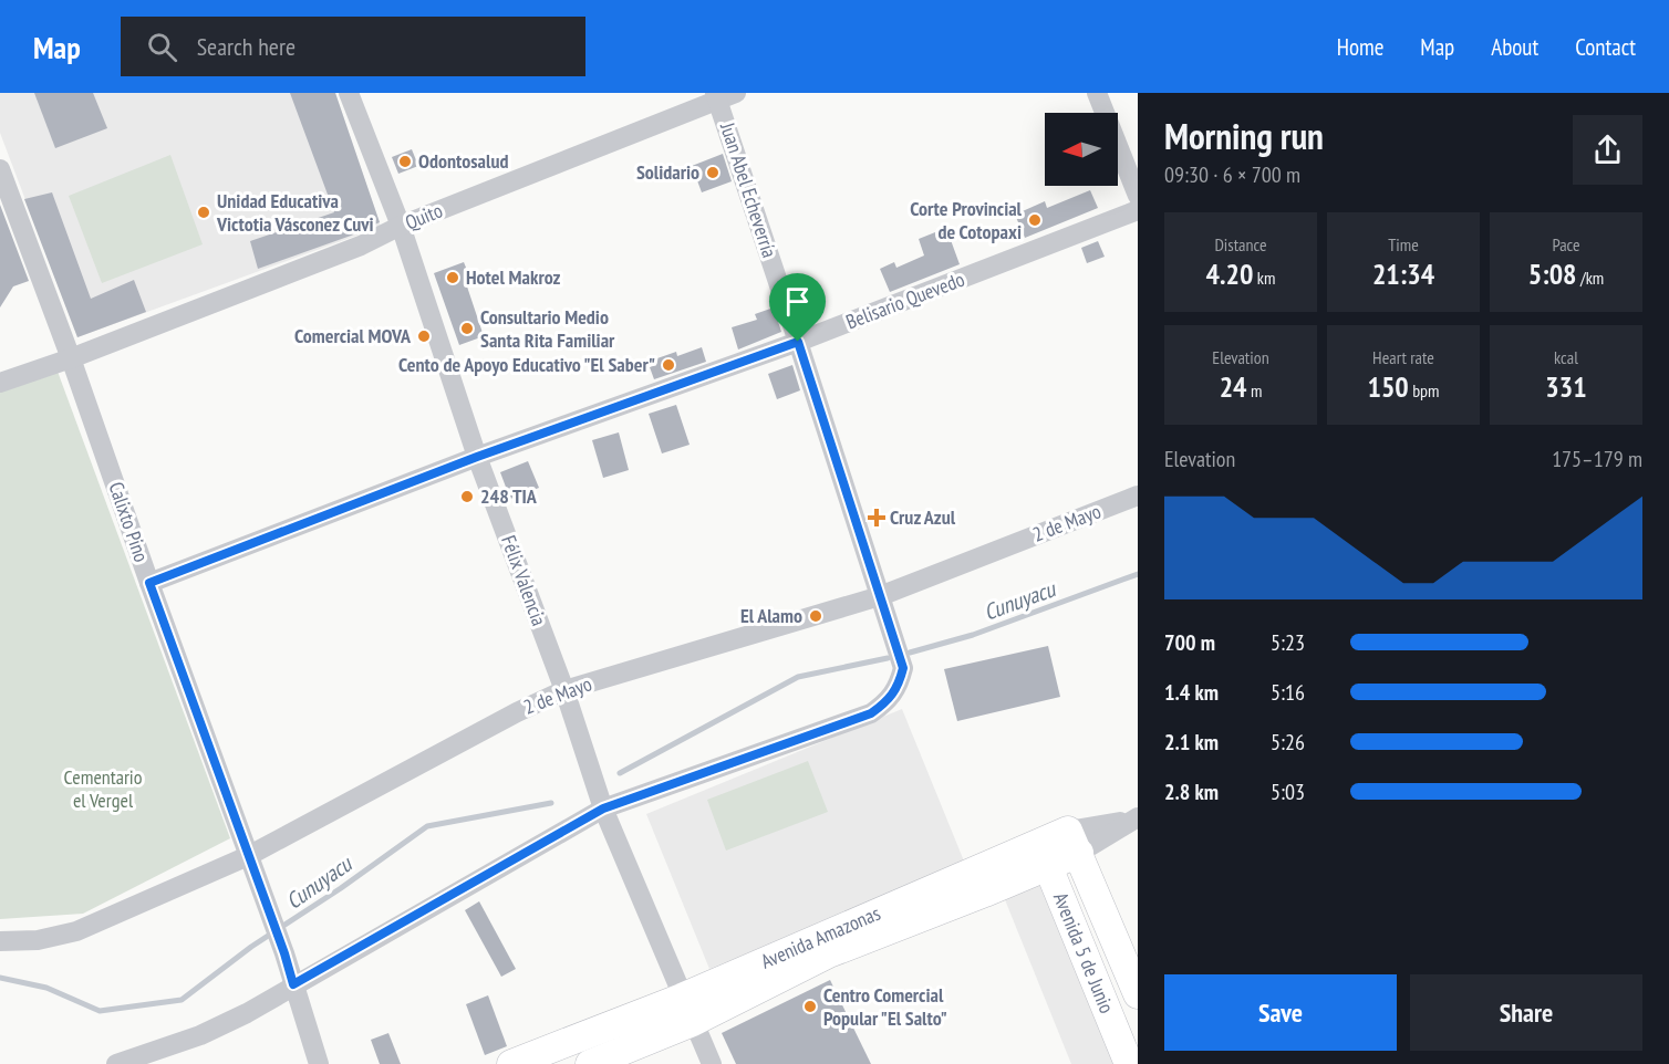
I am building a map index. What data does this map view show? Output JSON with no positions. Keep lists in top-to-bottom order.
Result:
{
  "streets": {
    "main road": ["Avenida Amazonas", "Avenida 5 de Junio"],
    "street": [
      "Juan Abel Echeverría",
      "Quito",
      "Belisario Quevedo",
      "Calixto Pino",
      "2 de Mayo",
      "Félix Valencia"
    ]
  },
  "crossings": [
    ["Juan Abel Echeverría", "Quito"],
    ["Juan Abel Echeverría", "Belisario Quevedo"],
    ["Juan Abel Echeverría", "2 de Mayo"],
    ["Juan Abel Echeverría", "Félix Valencia"],
    ["Quito", "Calixto Pino"],
    ["Quito", "Félix Valencia"],
    ["Belisario Quevedo", "Calixto Pino"],
    ["Belisario Quevedo", "Félix Valencia"],
    ["Calixto Pino", "2 de Mayo"],
    ["2 de Mayo", "Félix Valencia"],
    ["Félix Valencia", "Avenida Amazonas"],
    ["Avenida Amazonas", "Avenida 5 de Junio"]
  ],
  "water": ["Cunuyacu"],
  "parks": ["Cementario el Vergel"],
  "places": {
    "other": [
      "Odontosalud",
      "Solidario",
      "Unidad Educativa Victotia Vásconez Cuvi",
      "Corte Provincial de Cotopaxi",
      "Hotel Makroz",
      "Consultario Medio Santa Rita Familiar",
      "Comercial MOVA",
      "Cento de Apoyo Educativo \"El Saber\"",
      "248 TIA",
      "El Alamo",
      "Centro Comercial Popular \"El Salto\""
    ],
    "health": ["Cruz Azul"]
  },
  "north": "left",
  "page": {
    "header": "Map",
    "search": "Search here",
    "nav": [
      "Home",
      "Map",
      "About",
      "Contact"
    ],
    "heading": ["Morning run", "09:30 · 6 × 700 m"],
    "stats": [
      ["Distance", "4.20 km"],
      ["Time", "21:34"],
      ["Pace", "5:08 /km"],
      ["Elevation", "24 m"],
      ["Heart rate", "150 bpm"],
      ["kcal", "331"]
    ],
    "chart": ["Elevation", "175–179 m"],
    "list": [
      {
        "name": "700 m",
        "note": "5:23"
      },
      {
        "name": "1.4 km",
        "note": "5:16"
      },
      {
        "name": "2.1 km",
        "note": "5:26"
      },
      {
        "name": "2.8 km",
        "note": "5:03"
      }
    ],
    "buttons": ["Save", "Share"]
  }
}
